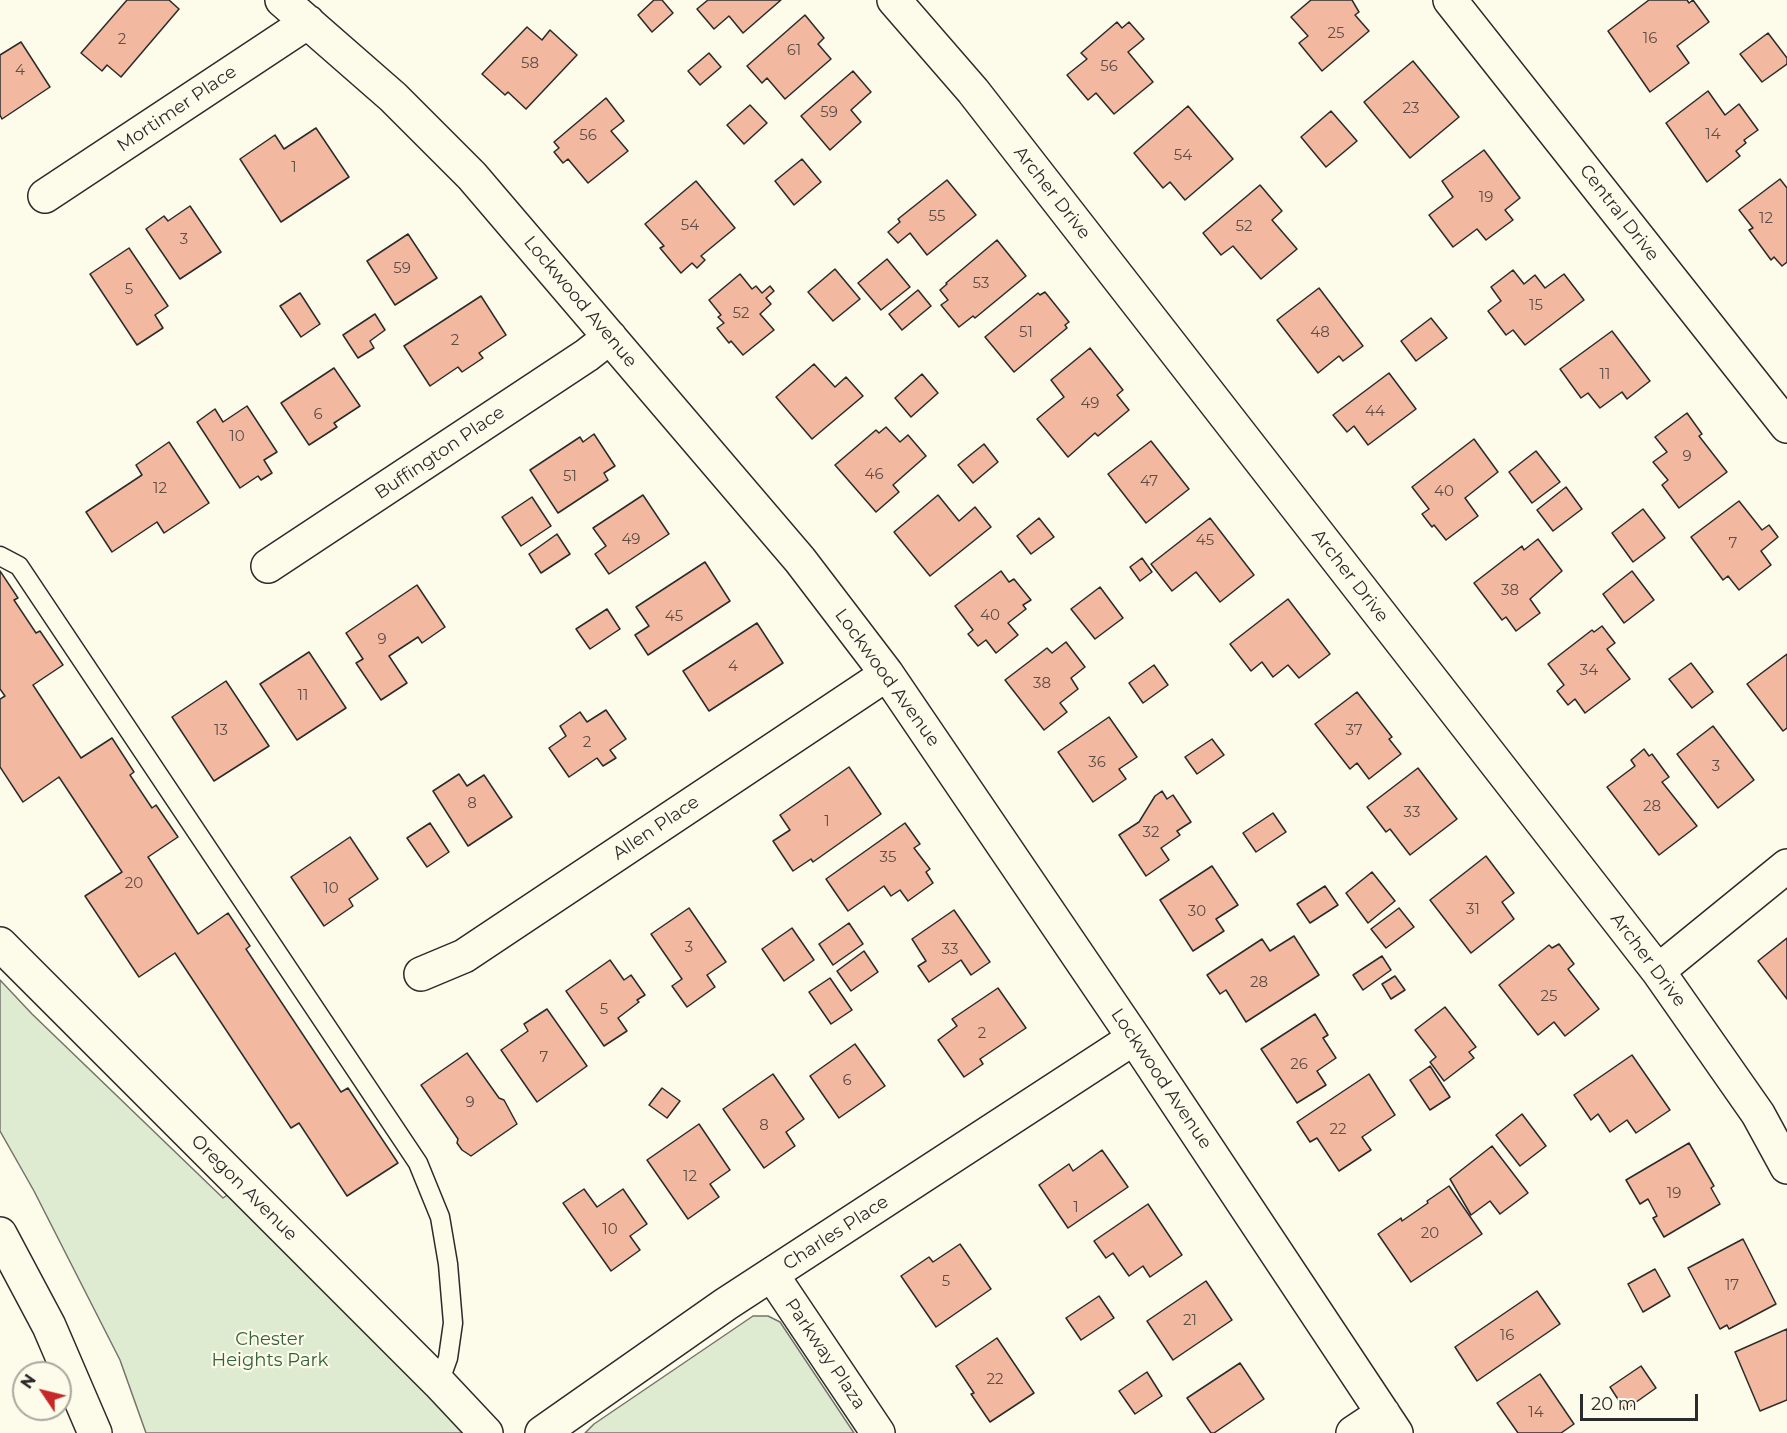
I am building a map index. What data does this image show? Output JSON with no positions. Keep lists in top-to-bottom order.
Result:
{
  "streets": {
    "main road": [
      "Mortimer Place",
      "Archer Drive",
      "Central Drive",
      "Lockwood Avenue",
      "Buffington Place",
      "Allen Place",
      "Oregon Avenue",
      "Charles Place",
      "Parkway Plaza"
    ]
  },
  "crossings": [
    ["Mortimer Place", "Lockwood Avenue"],
    ["Lockwood Avenue", "Buffington Place"],
    ["Lockwood Avenue", "Allen Place"],
    ["Lockwood Avenue", "Charles Place"],
    ["Charles Place", "Parkway Plaza"]
  ],
  "parks": ["Chester Heights Park"],
  "house_numbers": [
    "25",
    "16",
    "2",
    "61",
    "58",
    "56",
    "4",
    "23",
    "59",
    "14",
    "56",
    "54",
    "1",
    "19",
    "55",
    "12",
    "54",
    "52",
    "3",
    "59",
    "53",
    "5",
    "15",
    "52",
    "51",
    "48",
    "2",
    "11",
    "49",
    "44",
    "6",
    "10",
    "9",
    "46",
    "51",
    "47",
    "12",
    "40",
    "49",
    "45",
    "7",
    "38",
    "40",
    "45",
    "9",
    "4",
    "34",
    "38",
    "11",
    "13",
    "37",
    "2",
    "36",
    "3",
    "8",
    "28",
    "33",
    "1",
    "32",
    "35",
    "20",
    "10",
    "31",
    "30",
    "3",
    "33",
    "28",
    "25",
    "5",
    "2",
    "7",
    "26",
    "6",
    "9",
    "8",
    "22",
    "12",
    "19",
    "1",
    "10",
    "20",
    "5",
    "17",
    "21",
    "16",
    "22",
    "14"
  ],
  "scale_bar": "20 m",
  "north": "top left"
}
